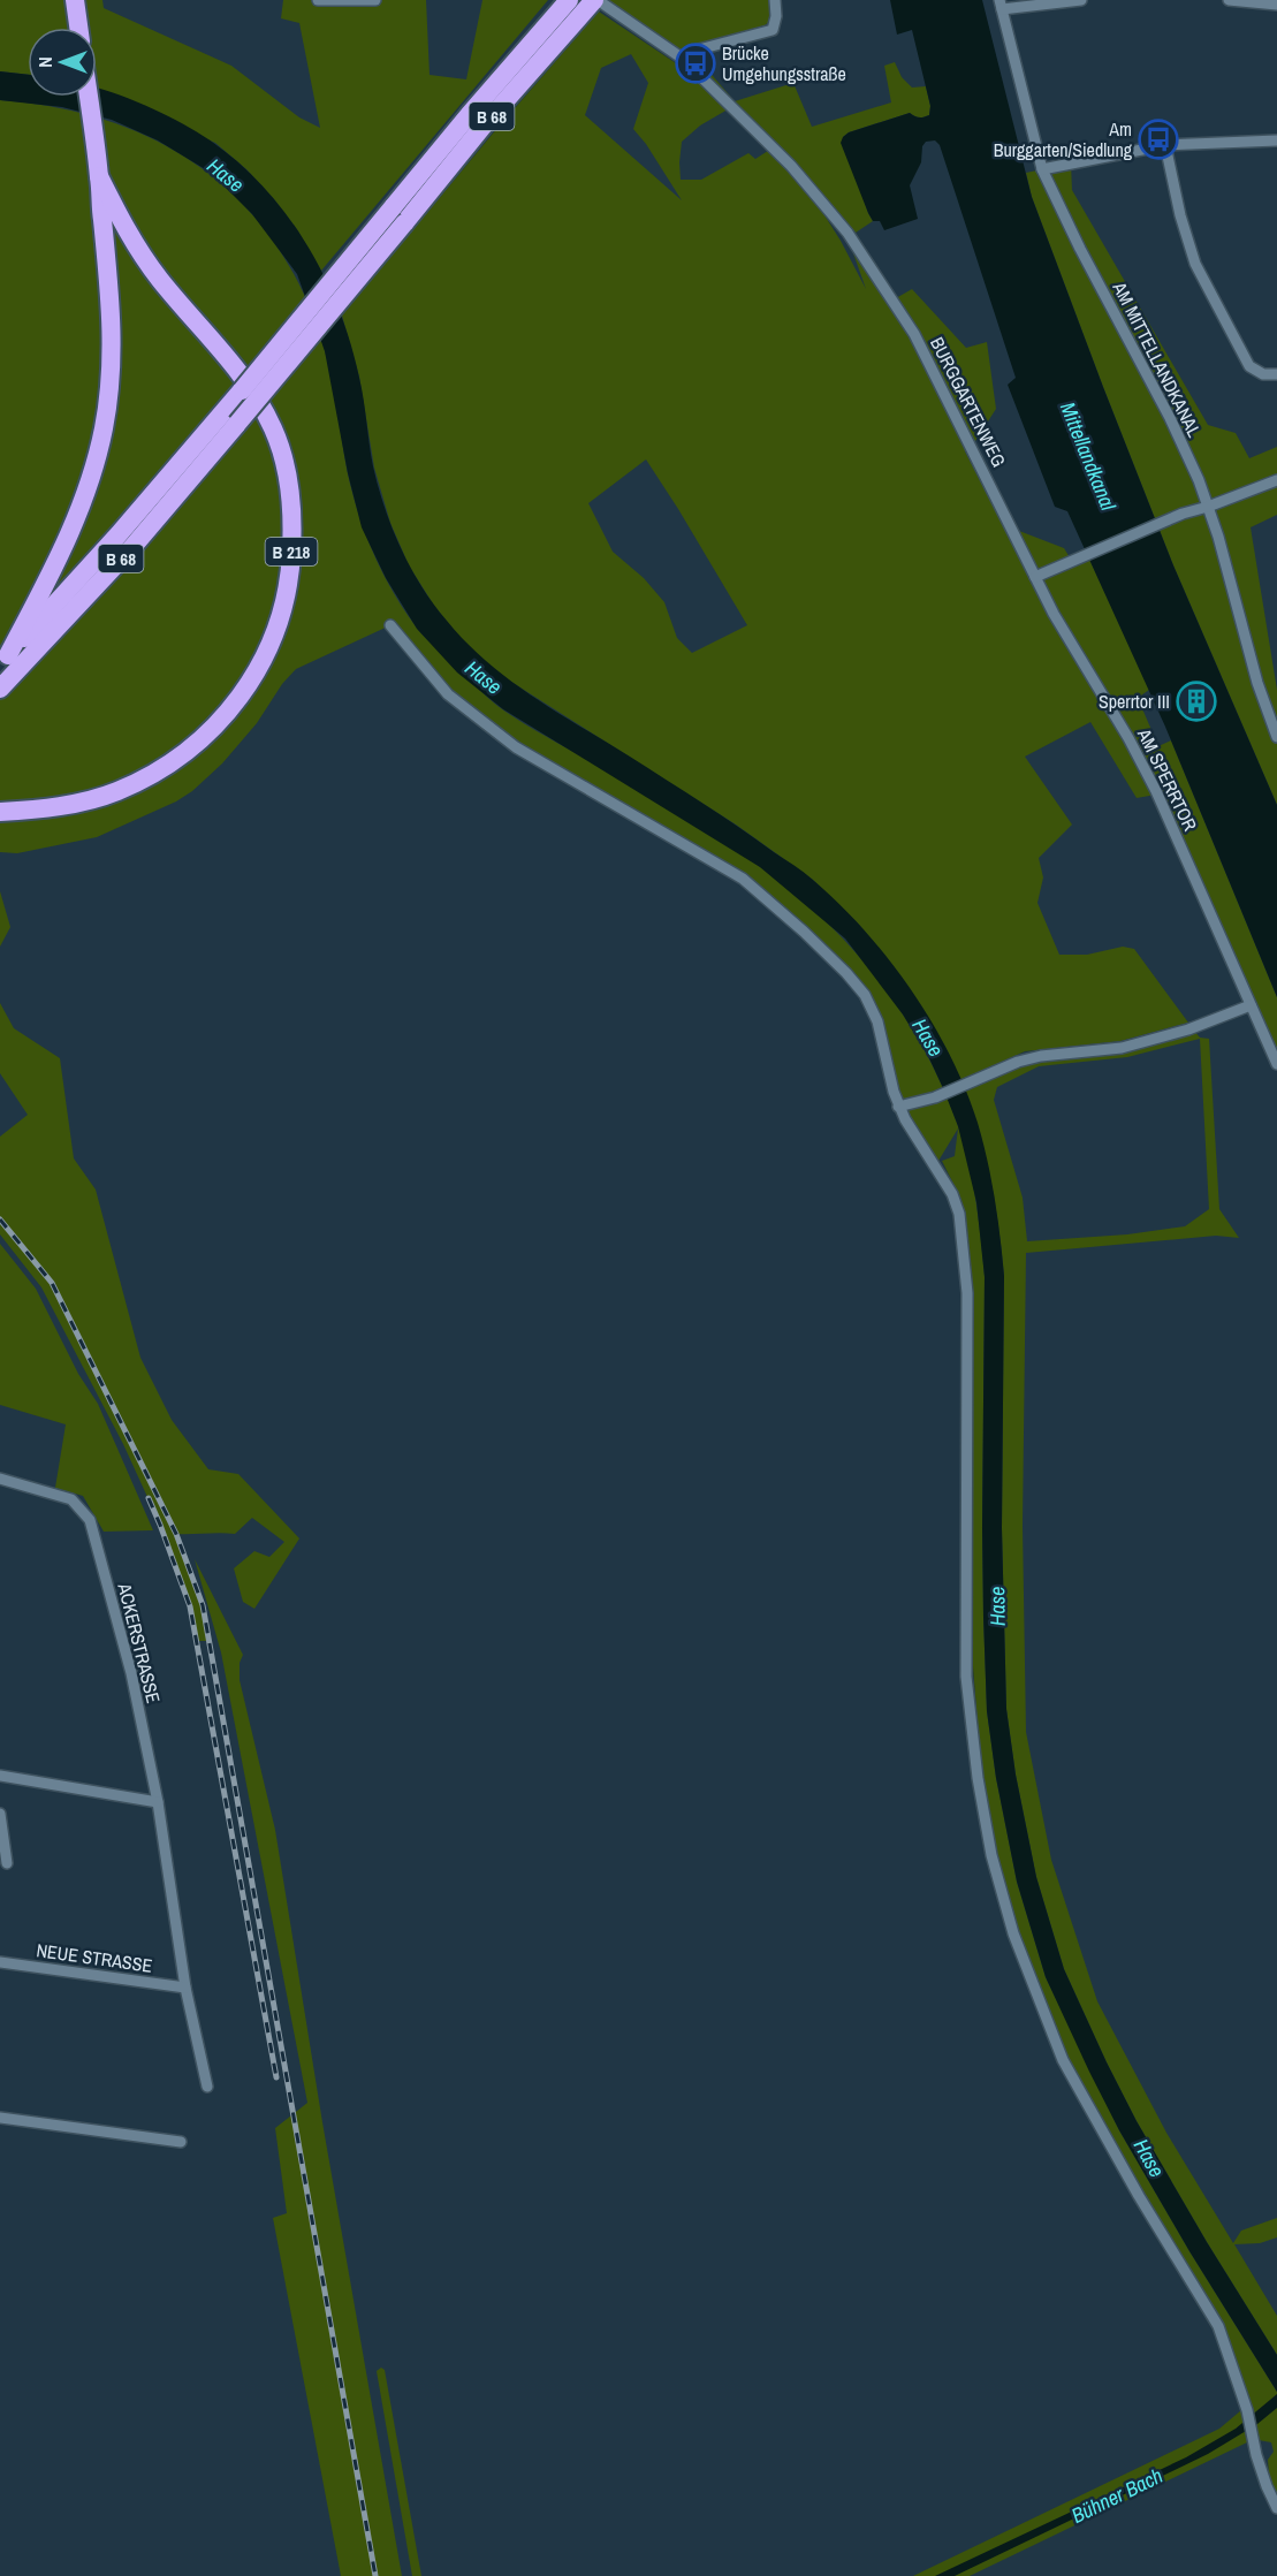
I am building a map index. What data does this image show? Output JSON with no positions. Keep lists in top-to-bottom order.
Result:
{
  "streets": {
    "highway": ["B 68", "B 218"],
    "street": [
      "AM MITTELLANDKANAL",
      "BURGGARTENWEG",
      "AM SPERRTOR",
      "ACKERSTRASSE",
      "NEUE STRASSE"
    ]
  },
  "crossings": [
    ["B 68", "BURGGARTENWEG"],
    ["B 68", "B 218"],
    ["BURGGARTENWEG", "AM SPERRTOR"],
    ["ACKERSTRASSE", "NEUE STRASSE"]
  ],
  "water": ["Hase", "Mittellandkanal", "Bühner Bach"],
  "places": {
    "bus stop": ["Brücke Umgehungsstraße", "Am Burggarten/Siedlung"],
    "building": ["Sperrtor III"]
  },
  "north": "left"
}
